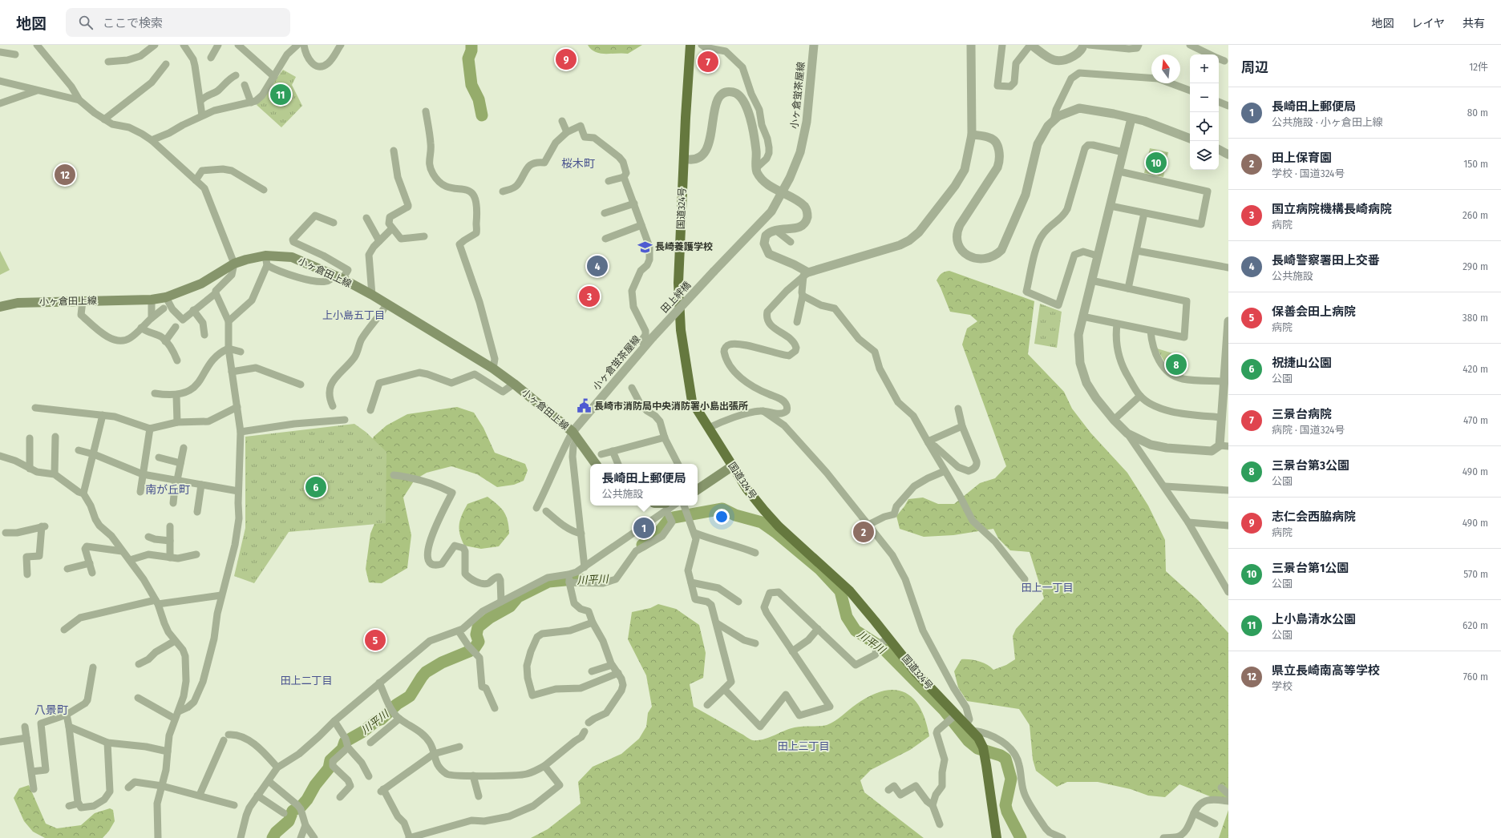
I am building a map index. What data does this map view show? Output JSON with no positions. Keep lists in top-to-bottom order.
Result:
{
  "streets": {
    "highway": ["国道324号"],
    "main road": ["小ヶ倉田上線"],
    "street": ["小ヶ倉蛍茶屋線", "田上絆橋"]
  },
  "crossings": [
    ["小ヶ倉蛍茶屋線", "小ヶ倉田上線"],
    ["小ヶ倉蛍茶屋線", "田上絆橋"]
  ],
  "districts": [
    "桜木町",
    "上小島五丁目",
    "南が丘町",
    "田上一丁目",
    "田上二丁目",
    "八景町",
    "田上三丁目"
  ],
  "water": ["川平川"],
  "places": {
    "school or university": ["長崎養護学校"],
    "public building": ["長崎市消防局中央消防署小島出張所"]
  },
  "north": "top",
  "page": {
    "header": "地図",
    "search": "ここで検索",
    "nav": ["地図", "レイヤ", "共有"],
    "heading": ["周辺", "12件"],
    "pins": [
      "9",
      "7",
      "11",
      "10",
      "12",
      "4",
      "3",
      "8",
      "6",
      "1",
      "2",
      "5"
    ],
    "map_buttons": ["+", "−"],
    "list": [
      {
        "mark": "1",
        "name": "長崎田上郵便局",
        "note": "公共施設 · 小ヶ倉田上線",
        "value": "80 m"
      },
      {
        "mark": "2",
        "name": "田上保育園",
        "note": "学校 · 国道324号",
        "value": "150 m"
      },
      {
        "mark": "3",
        "name": "国立病院機構長崎病院",
        "note": "病院",
        "value": "260 m"
      },
      {
        "mark": "4",
        "name": "長崎警察署田上交番",
        "note": "公共施設",
        "value": "290 m"
      },
      {
        "mark": "5",
        "name": "保善会田上病院",
        "note": "病院",
        "value": "380 m"
      },
      {
        "mark": "6",
        "name": "祝捷山公園",
        "note": "公園",
        "value": "420 m"
      },
      {
        "mark": "7",
        "name": "三景台病院",
        "note": "病院 · 国道324号",
        "value": "470 m"
      },
      {
        "mark": "8",
        "name": "三景台第3公園",
        "note": "公園",
        "value": "490 m"
      },
      {
        "mark": "9",
        "name": "志仁会西脇病院",
        "note": "病院",
        "value": "490 m"
      },
      {
        "mark": "10",
        "name": "三景台第1公園",
        "note": "公園",
        "value": "570 m"
      },
      {
        "mark": "11",
        "name": "上小島清水公園",
        "note": "公園",
        "value": "620 m"
      },
      {
        "mark": "12",
        "name": "県立長崎南高等学校",
        "note": "学校",
        "value": "760 m"
      }
    ],
    "popup": ["長崎田上郵便局", "公共施設"]
  }
}
